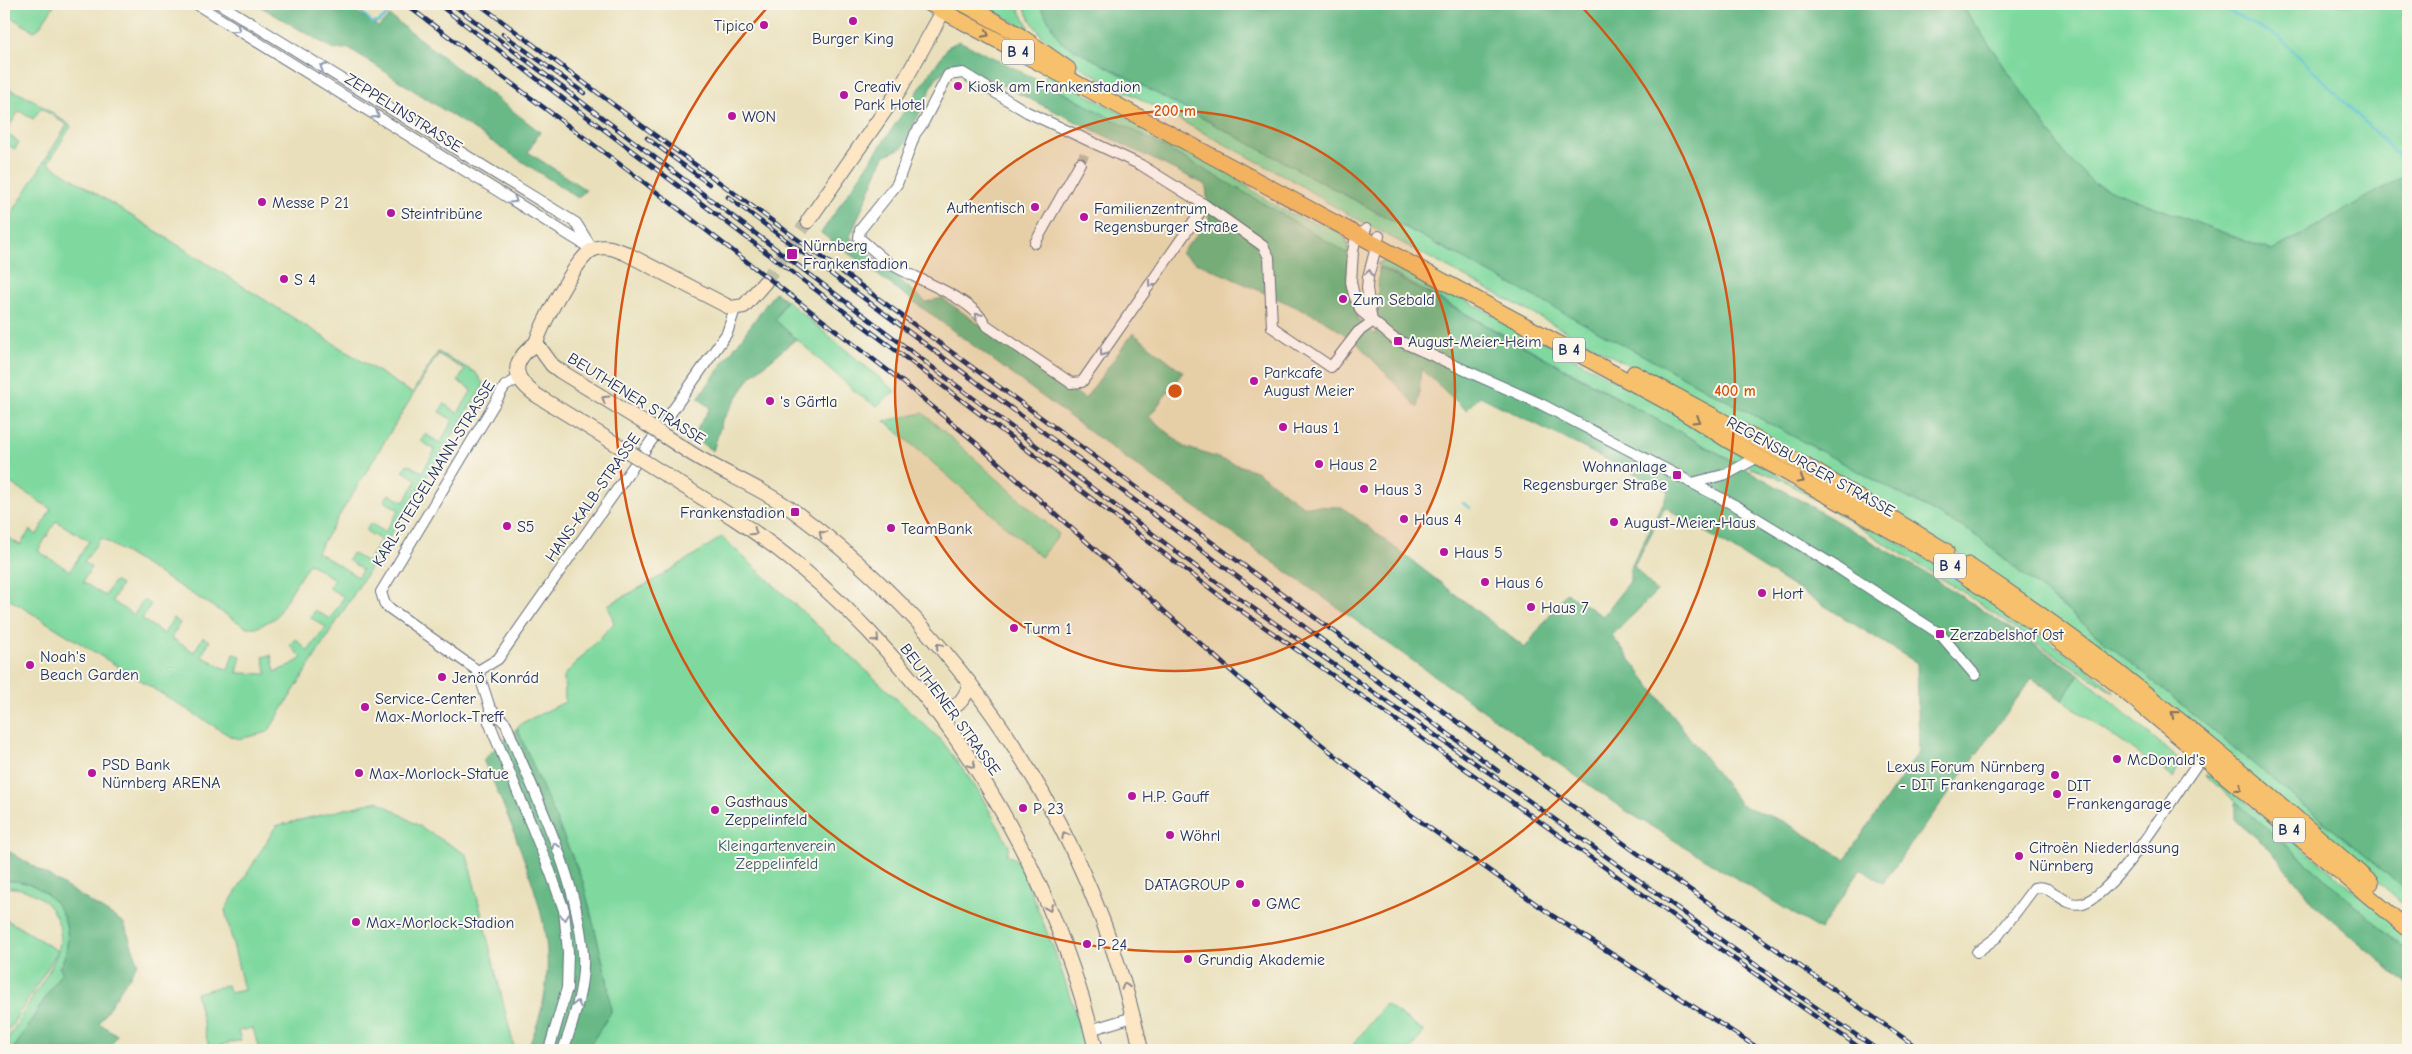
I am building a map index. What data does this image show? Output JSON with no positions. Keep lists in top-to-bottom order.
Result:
{
  "streets": {
    "main road": ["B 4", "BEUTHENER STRASSE", "REGENSBURGER STRASSE"],
    "street": ["ZEPPELINSTRASSE", "KARL-STEIGELMANN-STRASSE", "HANS-KALB-STRASSE"]
  },
  "crossings": [
    ["B 4", "REGENSBURGER STRASSE"],
    ["BEUTHENER STRASSE", "KARL-STEIGELMANN-STRASSE"],
    ["KARL-STEIGELMANN-STRASSE", "HANS-KALB-STRASSE"]
  ],
  "parks": ["Kleingartenverein Zeppelinfeld"],
  "places": {
    "other": [
      "Burger King",
      "Tipico",
      "Kiosk am Frankenstadion",
      "Creativ Park Hotel",
      "WON",
      "Messe P 21",
      "Authentisch",
      "Steintribüne",
      "Familienzentrum Regensburger Straße",
      "S 4",
      "Zum Sebald",
      "Parkcafe August Meier",
      "'s Gärtla",
      "Haus 1",
      "Haus 2",
      "Haus 3",
      "Haus 4",
      "August-Meier-Haus",
      "S5",
      "TeamBank",
      "Haus 5",
      "Haus 6",
      "Hort",
      "Haus 7",
      "Turm 1",
      "Noah's Beach Garden",
      "Jenö Konrád",
      "Service-Center Max-Morlock-Treff",
      "McDonald's",
      "PSD Bank Nürnberg ARENA",
      "Max-Morlock-Statue",
      "Lexus Forum Nürnberg - DIT Frankengarage",
      "DIT Frankengarage",
      "H.P. Gauff",
      "P 23",
      "Gasthaus Zeppelinfeld",
      "Wöhrl",
      "Citroën Niederlassung Nürnberg",
      "DATAGROUP",
      "GMC",
      "Max-Morlock-Stadion",
      "P 24",
      "Grundig Akademie"
    ],
    "transit": [
      "Nürnberg Frankenstadion",
      "August-Meier-Heim",
      "Wohnanlage Regensburger Straße",
      "Frankenstadion",
      "Zerzabelshof Ost"
    ]
  },
  "rings": ["200 m", "400 m"]
}
